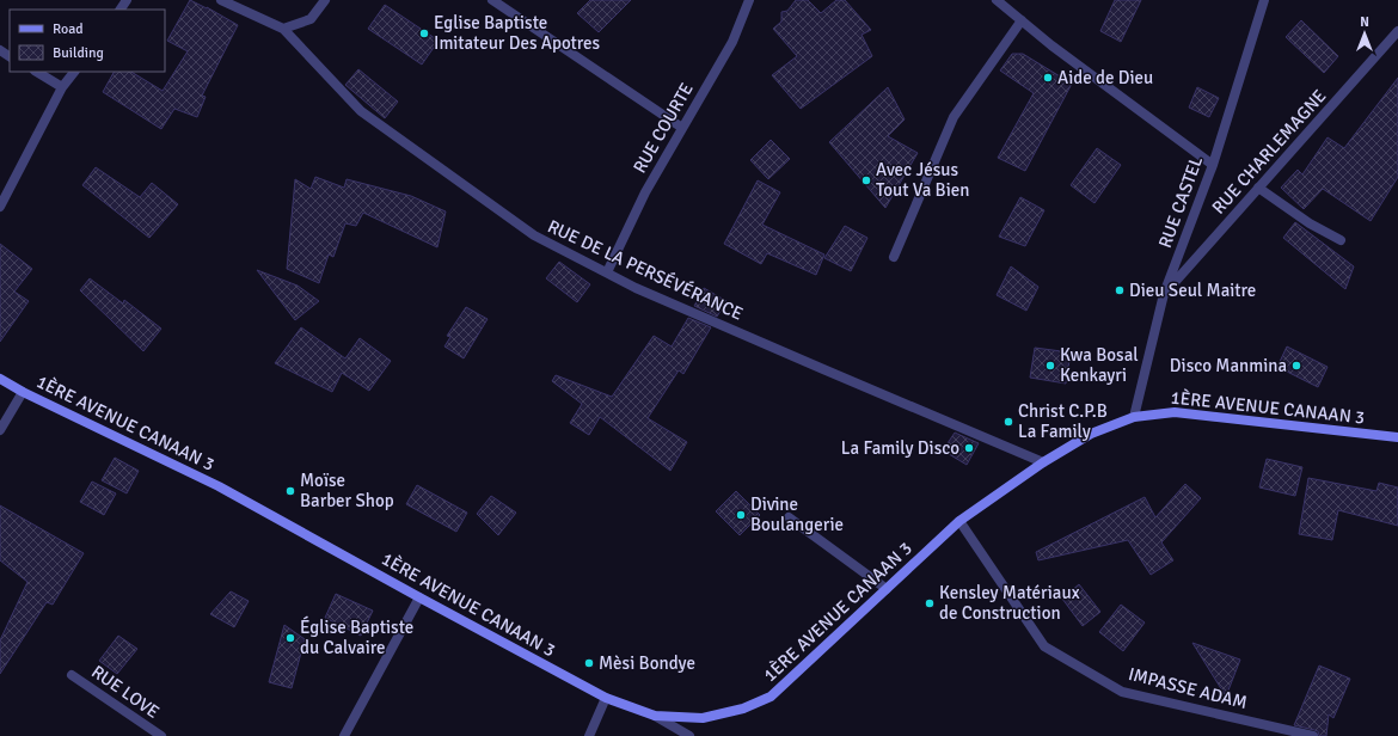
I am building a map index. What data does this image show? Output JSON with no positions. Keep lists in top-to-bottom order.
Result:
{
  "streets": {
    "main road": ["1ÈRE AVENUE CANAAN 3"],
    "street": [
      "RUE COURTE",
      "RUE CHARLEMAGNE",
      "RUE CASTEL",
      "RUE DE LA PERSÉVÉRANCE",
      "IMPASSE ADAM",
      "RUE LOVE"
    ]
  },
  "crossings": [
    ["RUE COURTE", "RUE DE LA PERSÉVÉRANCE"],
    ["RUE CHARLEMAGNE", "RUE CASTEL"],
    ["RUE CASTEL", "1ÈRE AVENUE CANAAN 3"],
    ["RUE DE LA PERSÉVÉRANCE", "1ÈRE AVENUE CANAAN 3"],
    ["1ÈRE AVENUE CANAAN 3", "IMPASSE ADAM"]
  ],
  "places": [
    "Eglise Baptiste Imitateur Des Apotres",
    "Aide de Dieu",
    "Avec Jésus Tout Va Bien",
    "Dieu Seul Maitre",
    "Kwa Bosal Kenkayri",
    "Disco Manmina",
    "Christ C.P.B La Family",
    "La Family Disco",
    "Moïse Barber Shop",
    "Divine Boulangerie",
    "Kensley Matériaux de Construction",
    "Église Baptiste du Calvaire",
    "Mèsi Bondye"
  ],
  "legend": ["Road", "Building"],
  "north": "top"
}
